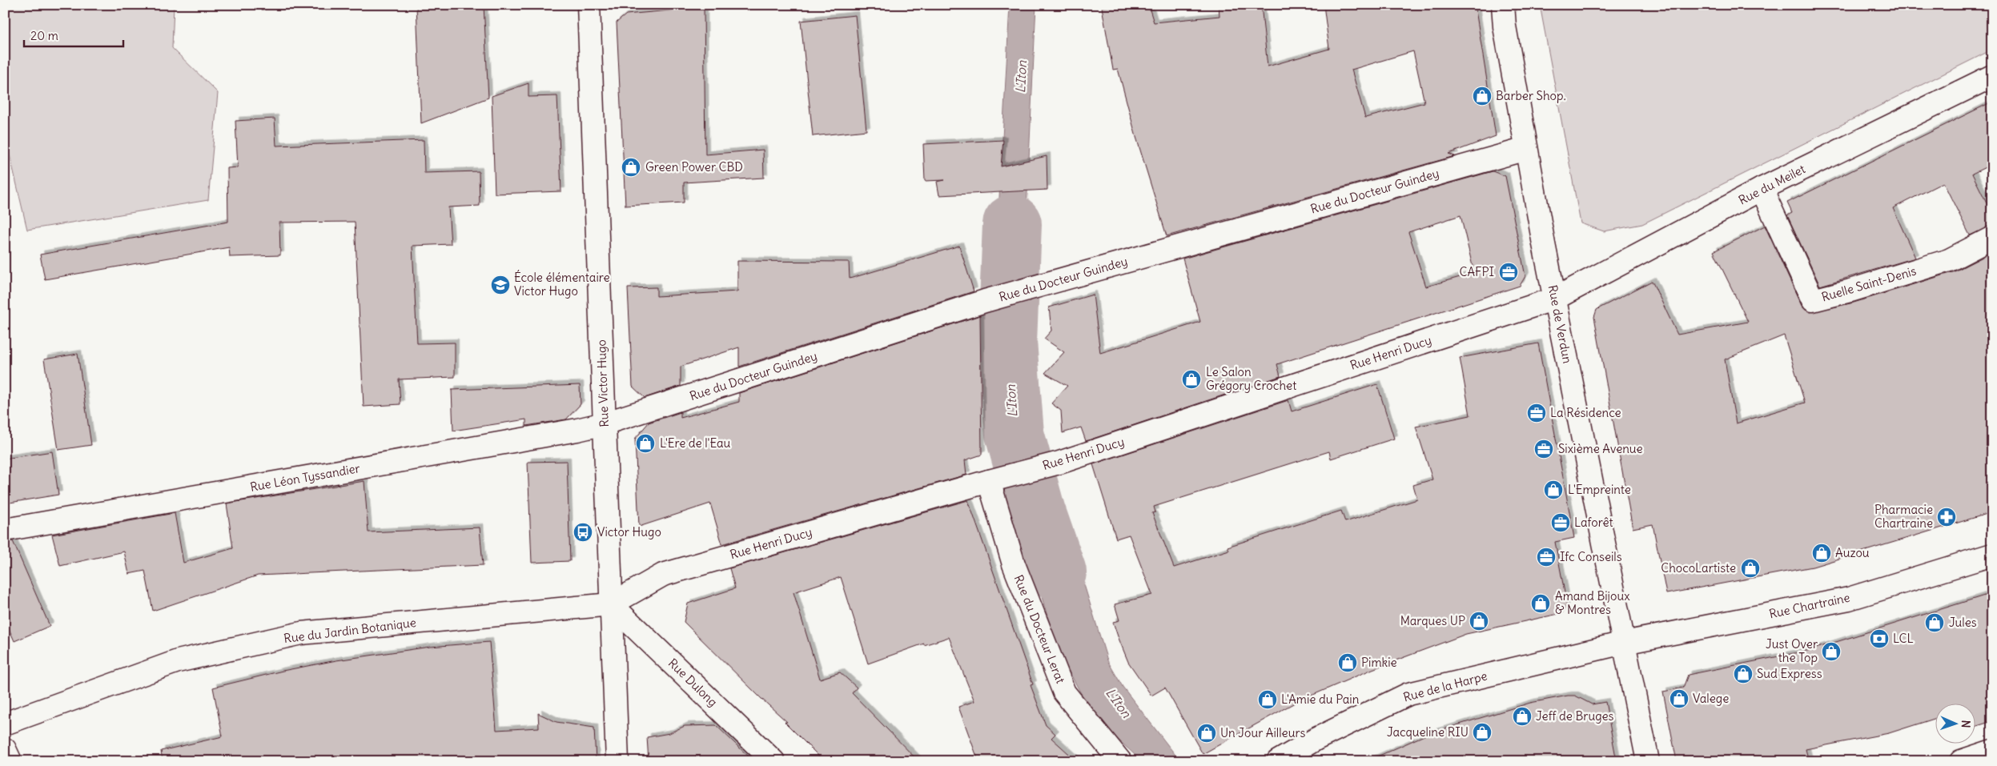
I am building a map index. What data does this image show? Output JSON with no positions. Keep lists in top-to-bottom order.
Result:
{
  "streets": {
    "street": [
      "Rue du Meilet",
      "Rue du Docteur Guindey",
      "Ruelle Saint-Denis",
      "Rue de Verdun",
      "Rue Henri Ducy",
      "Rue Victor Hugo",
      "Rue Léon Tyssandier",
      "Rue Chartraine",
      "Rue du Docteur Lerat",
      "Rue du Jardin Botanique",
      "Rue Dulong",
      "Rue de la Harpe"
    ]
  },
  "crossings": [
    ["Rue du Meilet", "Ruelle Saint-Denis"],
    ["Rue du Meilet", "Rue de Verdun"],
    ["Rue du Meilet", "Rue Henri Ducy"],
    ["Rue du Docteur Guindey", "Rue de Verdun"],
    ["Rue du Docteur Guindey", "Rue Victor Hugo"],
    ["Rue du Docteur Guindey", "Rue Léon Tyssandier"],
    ["Rue de Verdun", "Rue Henri Ducy"],
    ["Rue de Verdun", "Rue Chartraine"],
    ["Rue de Verdun", "Rue de la Harpe"],
    ["Rue Henri Ducy", "Rue Victor Hugo"],
    ["Rue Henri Ducy", "Rue du Docteur Lerat"],
    ["Rue Henri Ducy", "Rue du Jardin Botanique"],
    ["Rue Henri Ducy", "Rue Dulong"],
    ["Rue Victor Hugo", "Rue Léon Tyssandier"],
    ["Rue Victor Hugo", "Rue du Jardin Botanique"],
    ["Rue Victor Hugo", "Rue Dulong"],
    ["Rue Chartraine", "Rue de la Harpe"],
    ["Rue du Jardin Botanique", "Rue Dulong"]
  ],
  "water": ["L'Iton"],
  "places": {
    "shop": [
      "Barber Shop.",
      "Green Power CBD",
      "Le Salon Grégory Crochet",
      "L'Ere de l'Eau",
      "L'Empreinte",
      "Auzou",
      "ChocoLartiste",
      "Amand Bijoux & Montres",
      "Marques UP",
      "Jules",
      "Just Over the Top",
      "Pimkie",
      "Sud Express",
      "Valege",
      "L'Amie du Pain",
      "Jeff de Bruges",
      "Jacqueline RIU",
      "Un Jour Ailleurs"
    ],
    "office": [
      "CAFPI",
      "La Résidence",
      "Sixième Avenue",
      "Laforêt",
      "Ifc Conseils"
    ],
    "school or university": ["École élémentaire Victor Hugo"],
    "pharmacy": ["Pharmacie Chartraine"],
    "bus stop": ["Victor Hugo"],
    "bank": ["LCL"]
  },
  "scale_bar": "20 m",
  "north": "right"
}
